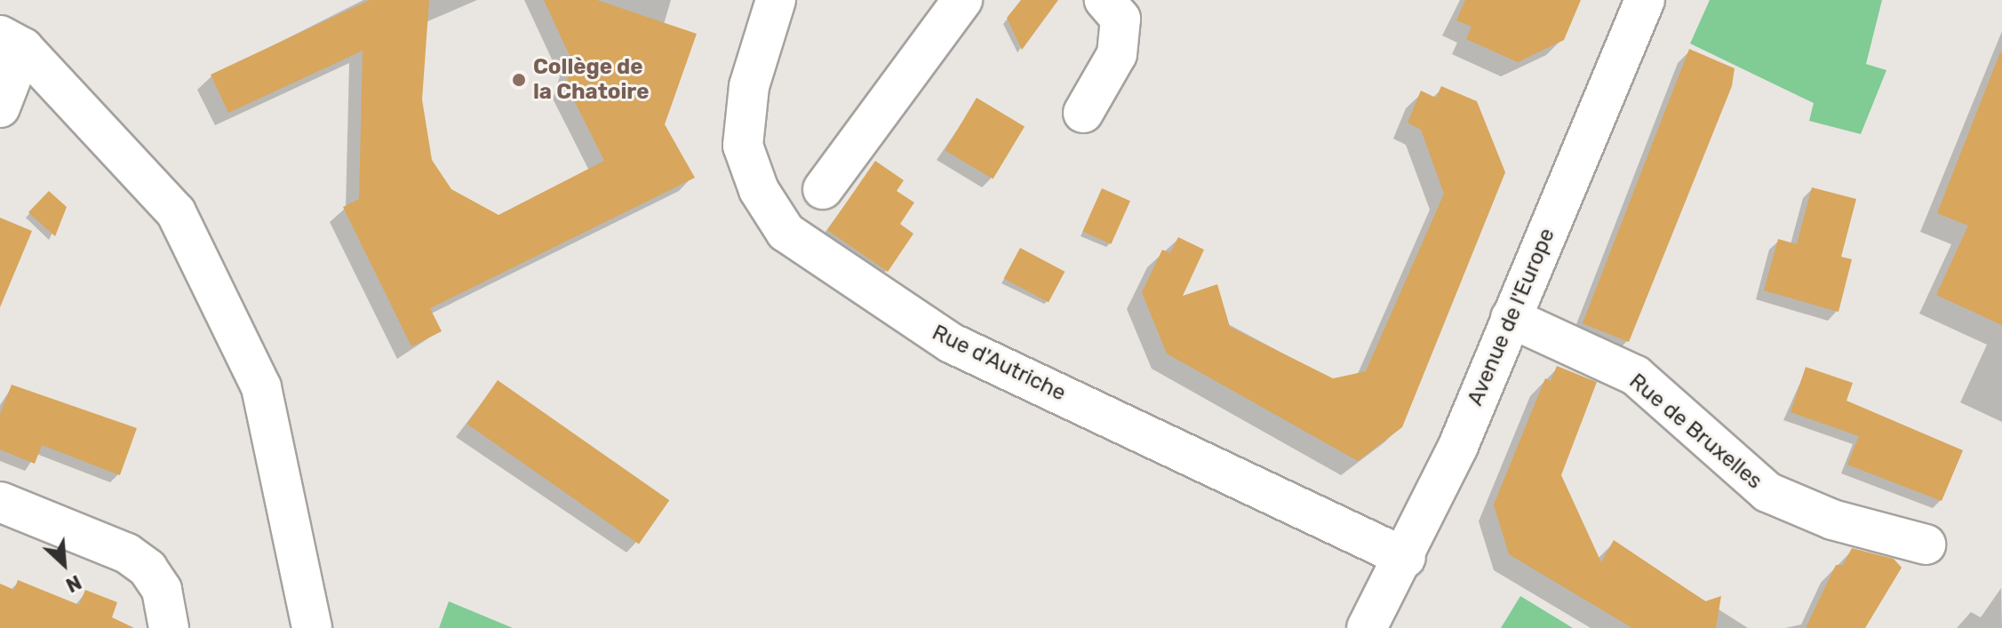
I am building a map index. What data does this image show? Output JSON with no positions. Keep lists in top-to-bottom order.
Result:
{
  "streets": {
    "street": ["Avenue de l'Europe", "Rue d'Autriche", "Rue de Bruxelles"]
  },
  "crossings": [
    ["Avenue de l'Europe", "Rue d'Autriche"],
    ["Avenue de l'Europe", "Rue de Bruxelles"]
  ],
  "places": ["Collège de la Chatoire"],
  "north": "bottom right"
}
